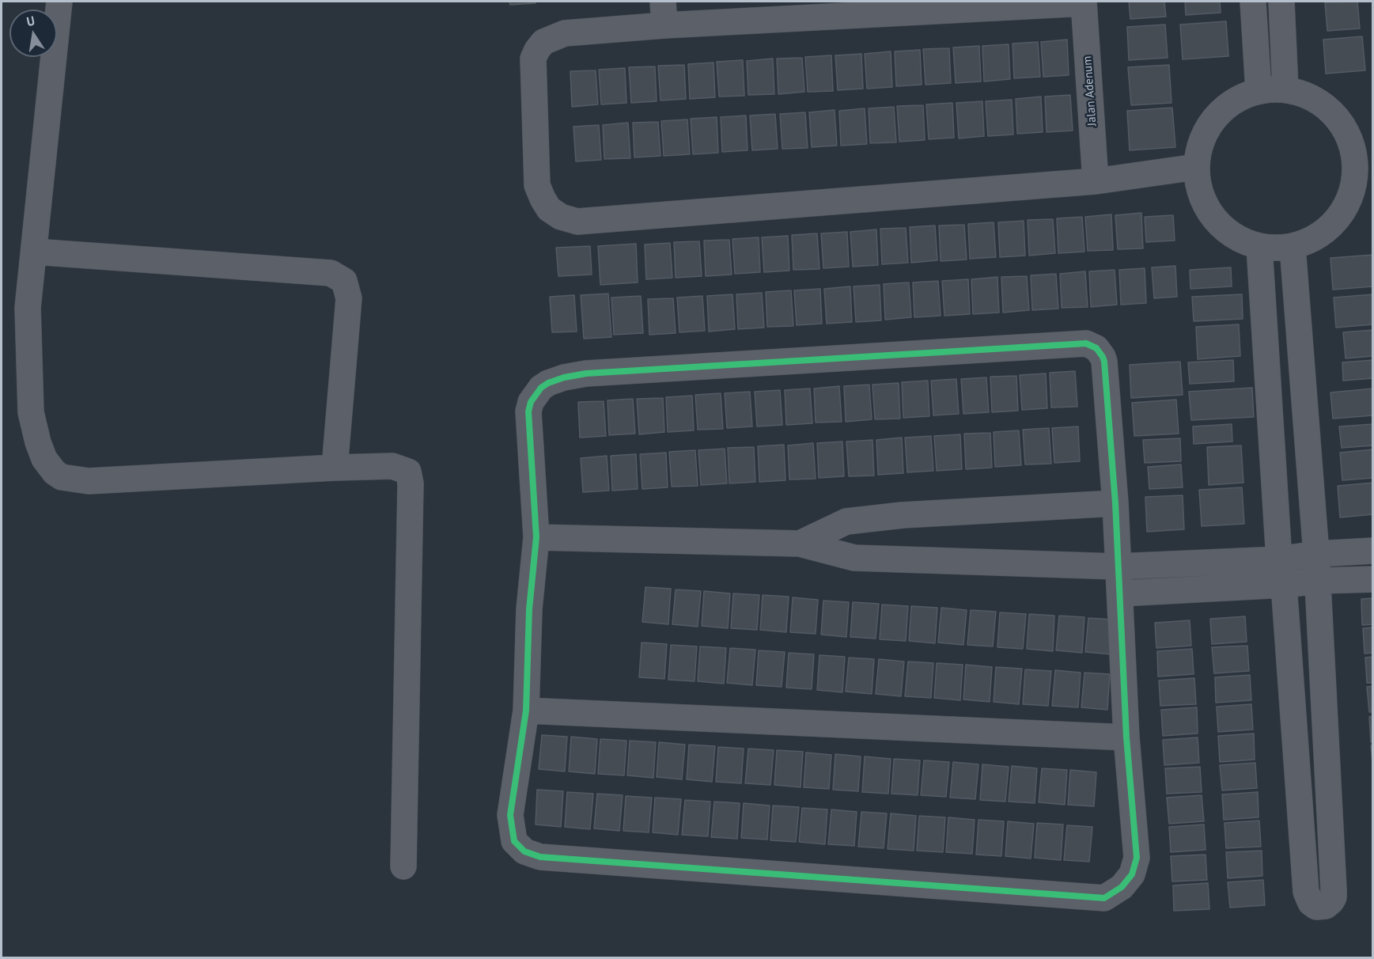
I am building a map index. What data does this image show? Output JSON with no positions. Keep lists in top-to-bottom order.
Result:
{
  "streets": {
    "street": ["Jalan Adenum"]
  },
  "north": "top"
}
